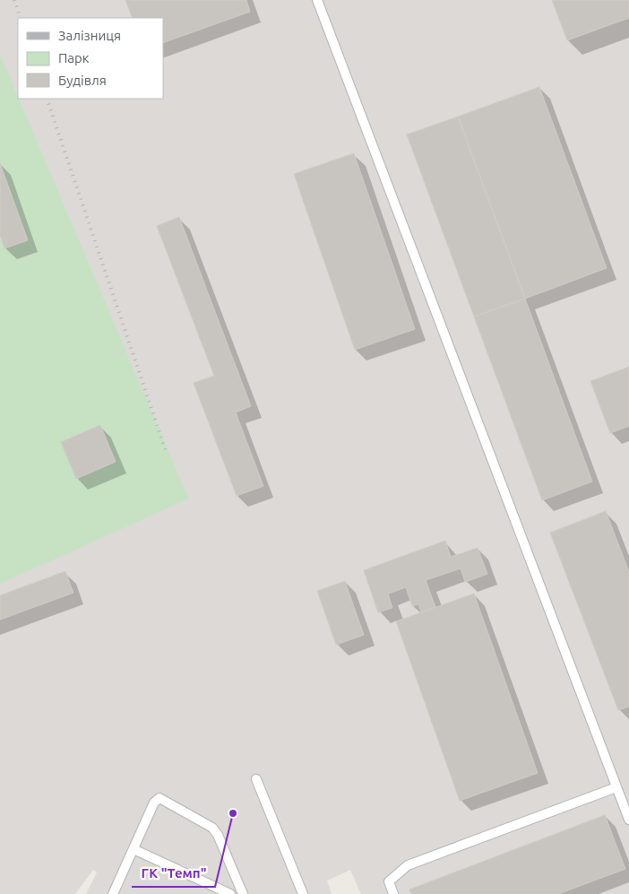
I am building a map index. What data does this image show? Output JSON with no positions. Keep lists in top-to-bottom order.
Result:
{
  "places": ["ГК \"Темп\""],
  "legend": ["Залізниця", "Парк", "Будівля"]
}
